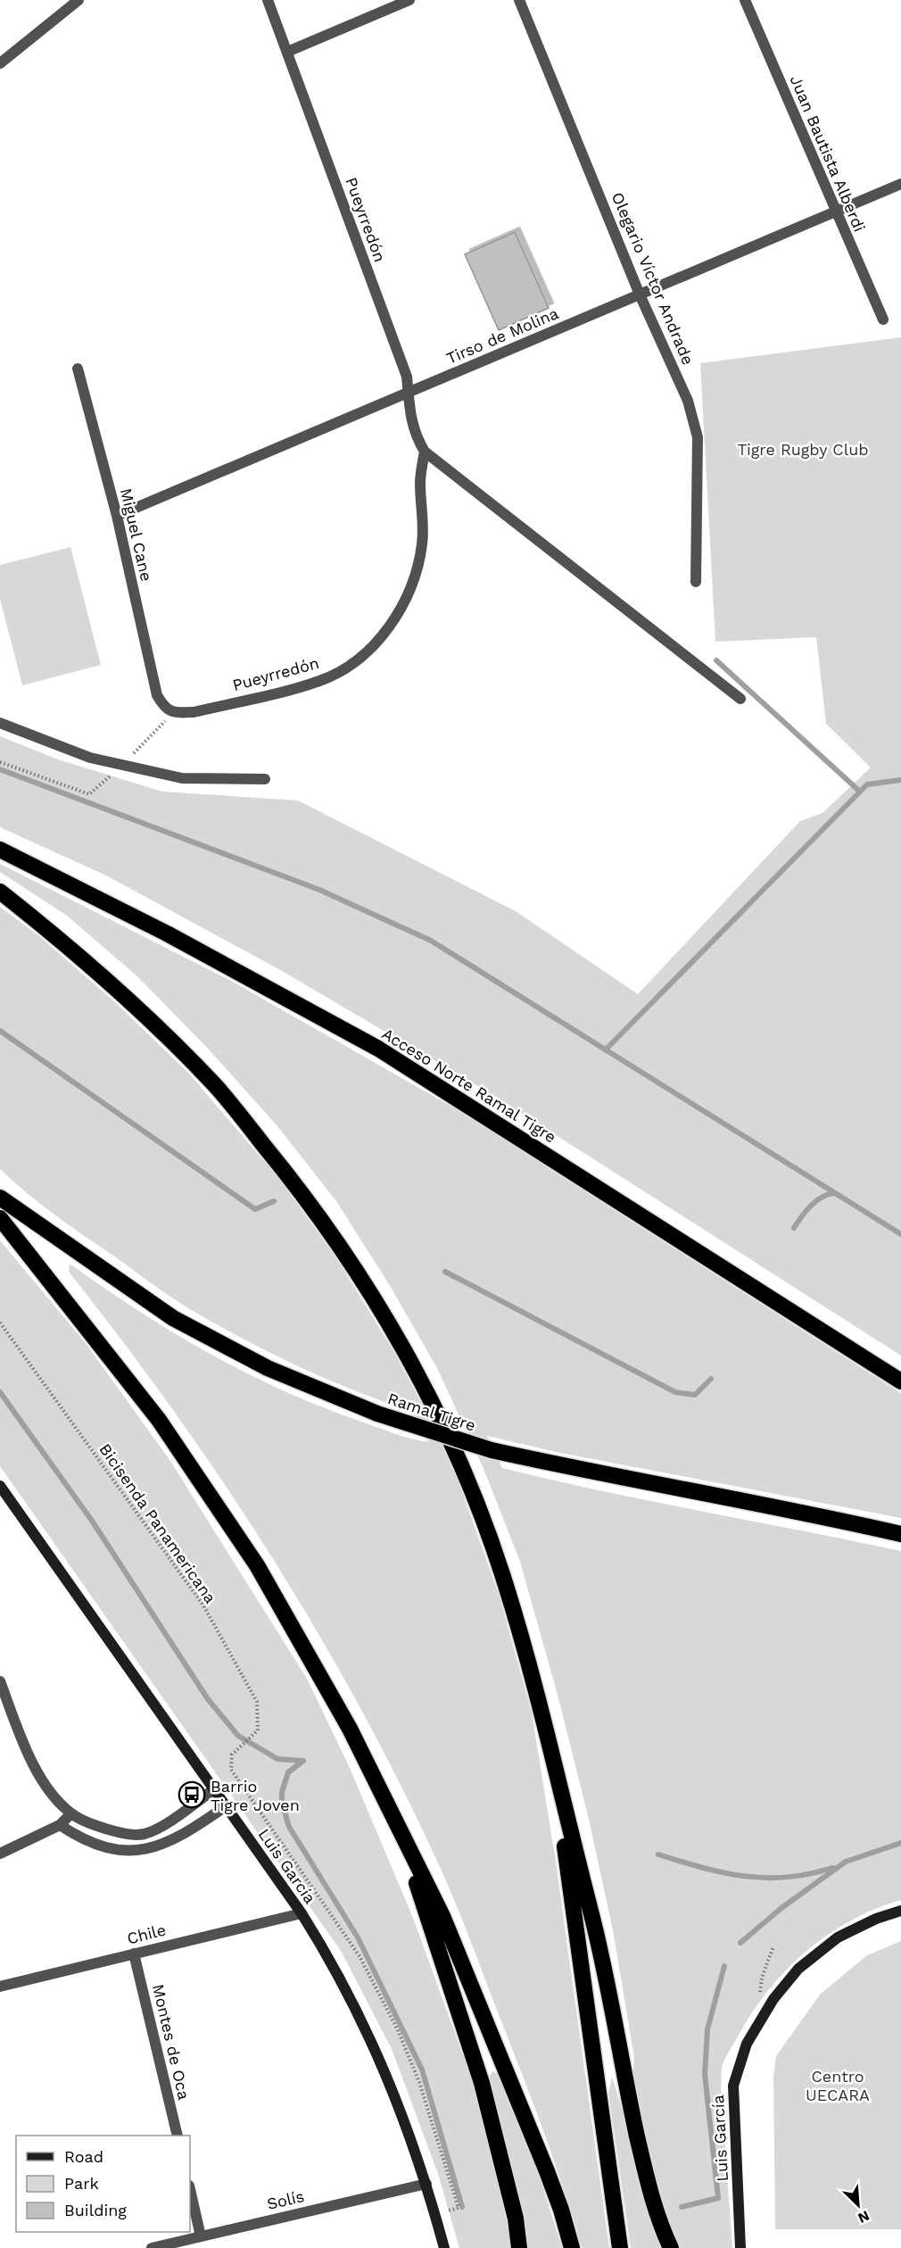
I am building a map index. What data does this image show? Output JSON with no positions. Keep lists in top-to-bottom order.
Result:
{
  "streets": {
    "highway": ["Acceso Norte Ramal Tigre", "Ramal Tigre"],
    "street": [
      "Juan Bautista Alberdi",
      "Pueyrredón",
      "Olegario Víctor Andrade",
      "Tirso de Molina",
      "Miguel Cane",
      "Luis García",
      "Chile",
      "Montes de Oca",
      "Solís"
    ],
    "path": ["Bicisenda Panamericana"]
  },
  "crossings": [
    ["Juan Bautista Alberdi", "Tirso de Molina"],
    ["Pueyrredón", "Tirso de Molina"],
    ["Pueyrredón", "Miguel Cane"],
    ["Olegario Víctor Andrade", "Tirso de Molina"],
    ["Tirso de Molina", "Miguel Cane"],
    ["Luis García", "Chile"],
    ["Luis García", "Solís"],
    ["Chile", "Montes de Oca"]
  ],
  "parks": ["Tigre Rugby Club", "Centro UECARA"],
  "places": {
    "bus stop": ["Barrio Tigre Joven"]
  },
  "legend": ["Road", "Park", "Building"],
  "north": "bottom right"
}
